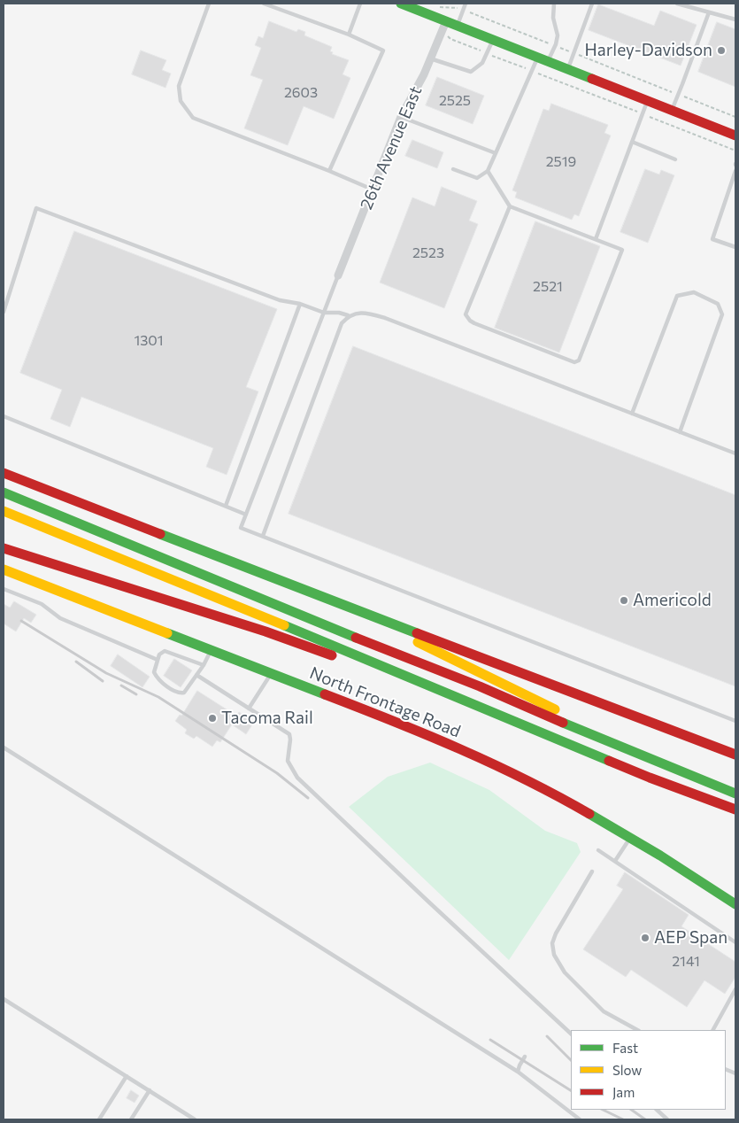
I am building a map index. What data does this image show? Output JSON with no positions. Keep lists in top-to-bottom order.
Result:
{
  "streets": {
    "main road": ["North Frontage Road"],
    "street": ["26th Avenue East"]
  },
  "places": [
    "Harley-Davidson",
    "Americold",
    "Tacoma Rail",
    "AEP Span"
  ],
  "house_numbers": [
    "2603",
    "2525",
    "2519",
    "2523",
    "2521",
    "1301",
    "2141"
  ],
  "legend": ["Fast", "Slow", "Jam"]
}
